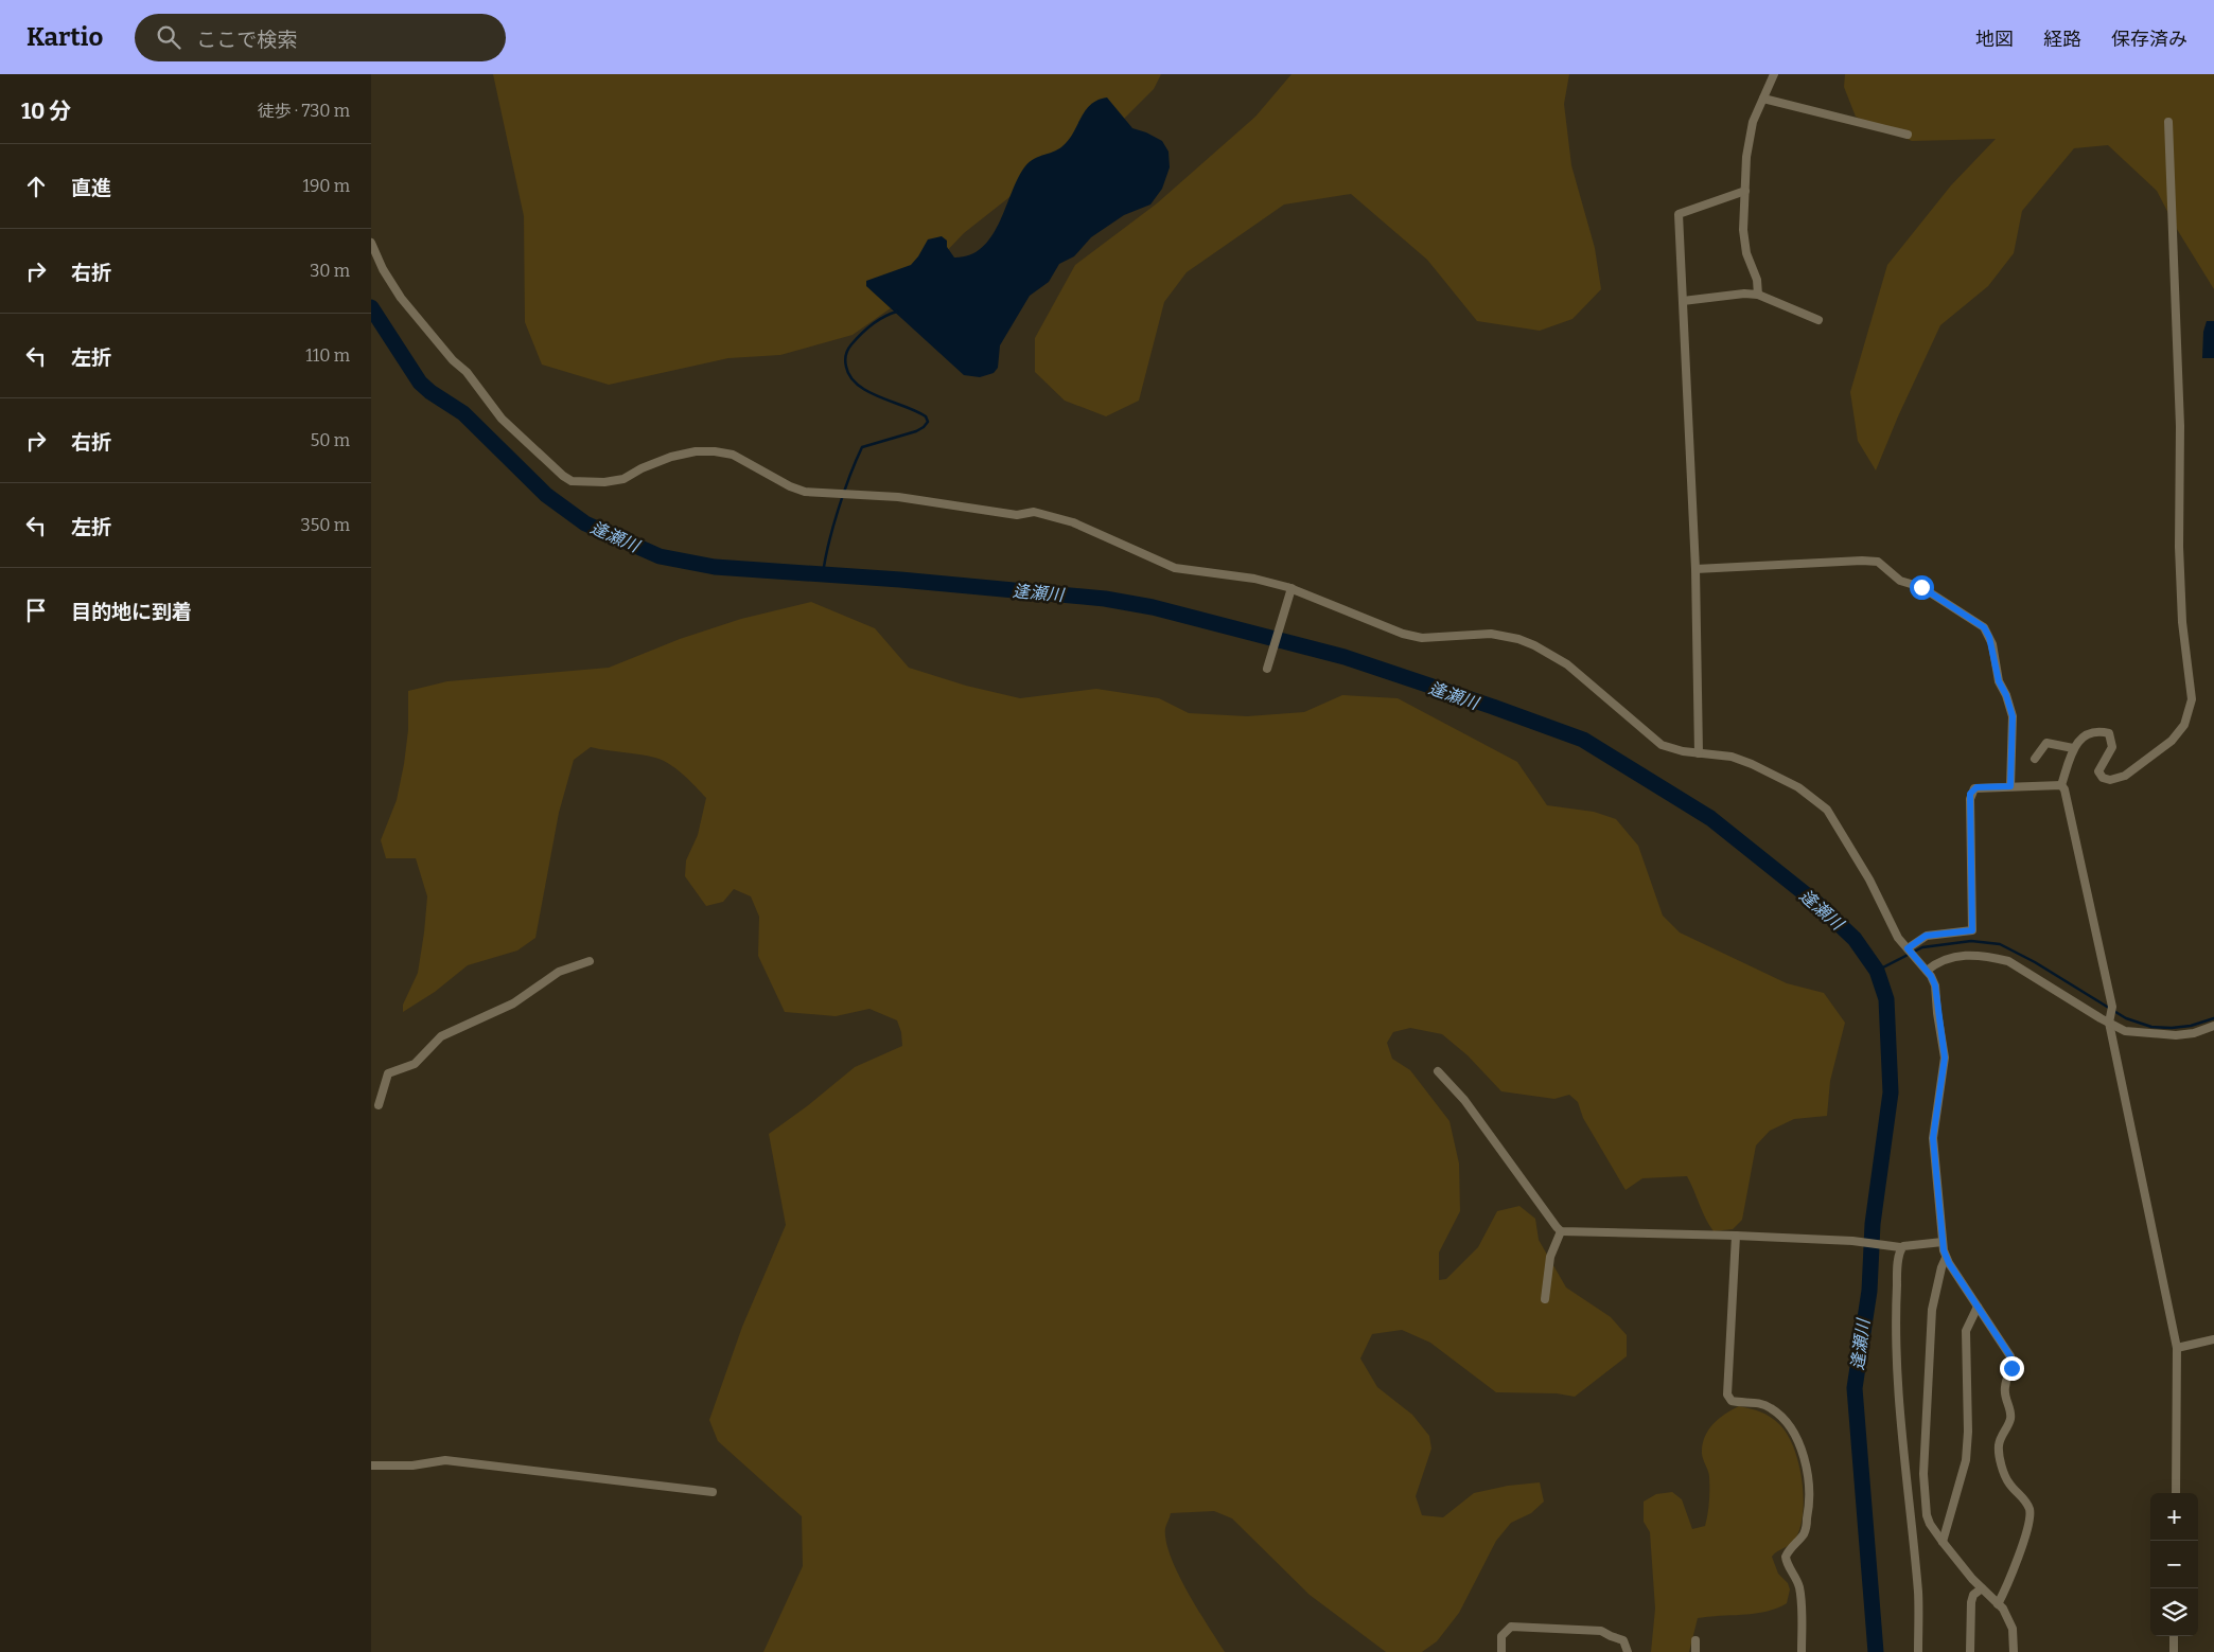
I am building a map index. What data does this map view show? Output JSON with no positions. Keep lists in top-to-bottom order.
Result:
{
  "water": ["逢瀬川"],
  "page": {
    "header": "Kartio",
    "search": "ここで検索",
    "nav": ["地図", "経路", "保存済み"],
    "heading": ["10 分", "徒歩 · 730 m"],
    "list": [
      ["直進", "190 m"],
      ["右折", "30 m"],
      ["左折", "110 m"],
      ["右折", "50 m"],
      ["左折", "350 m"],
      "目的地に到着"
    ],
    "map_buttons": ["+", "−"]
  }
}
